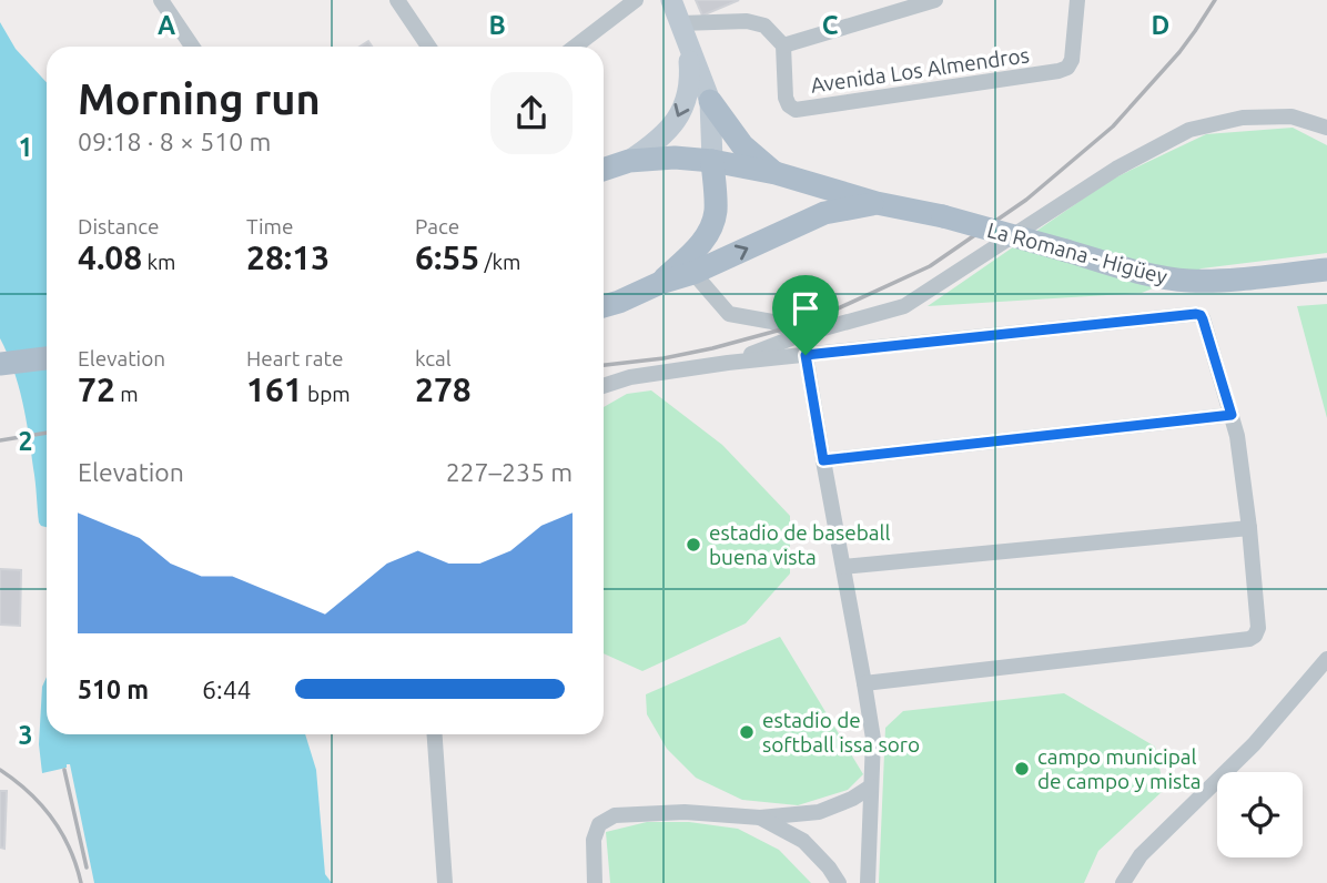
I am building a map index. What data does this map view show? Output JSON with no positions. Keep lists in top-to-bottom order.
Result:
{
  "streets": {
    "main road": ["La Romana - Higüey"],
    "street": ["Avenida Los Almendros"]
  },
  "places": ["estadio de baseball buena vista", "estadio de softball issa soro", "campo municipal de campo y mista"],
  "page": {
    "heading": ["Morning run", "09:18 · 8 × 510 m"],
    "stats": [
      ["Distance", "4.08 km"],
      ["Time", "28:13"],
      ["Pace", "6:55 /km"],
      ["Elevation", "72 m"],
      ["Heart rate", "161 bpm"],
      ["kcal", "278"]
    ],
    "chart": ["Elevation", "227–235 m"],
    "list": [
      {
        "name": "510 m",
        "note": "6:44"
      }
    ]
  },
  "grid": {
    "columns": [
      "A",
      "B",
      "C",
      "D"
    ],
    "rows": ["1", "2", "3"]
  }
}
